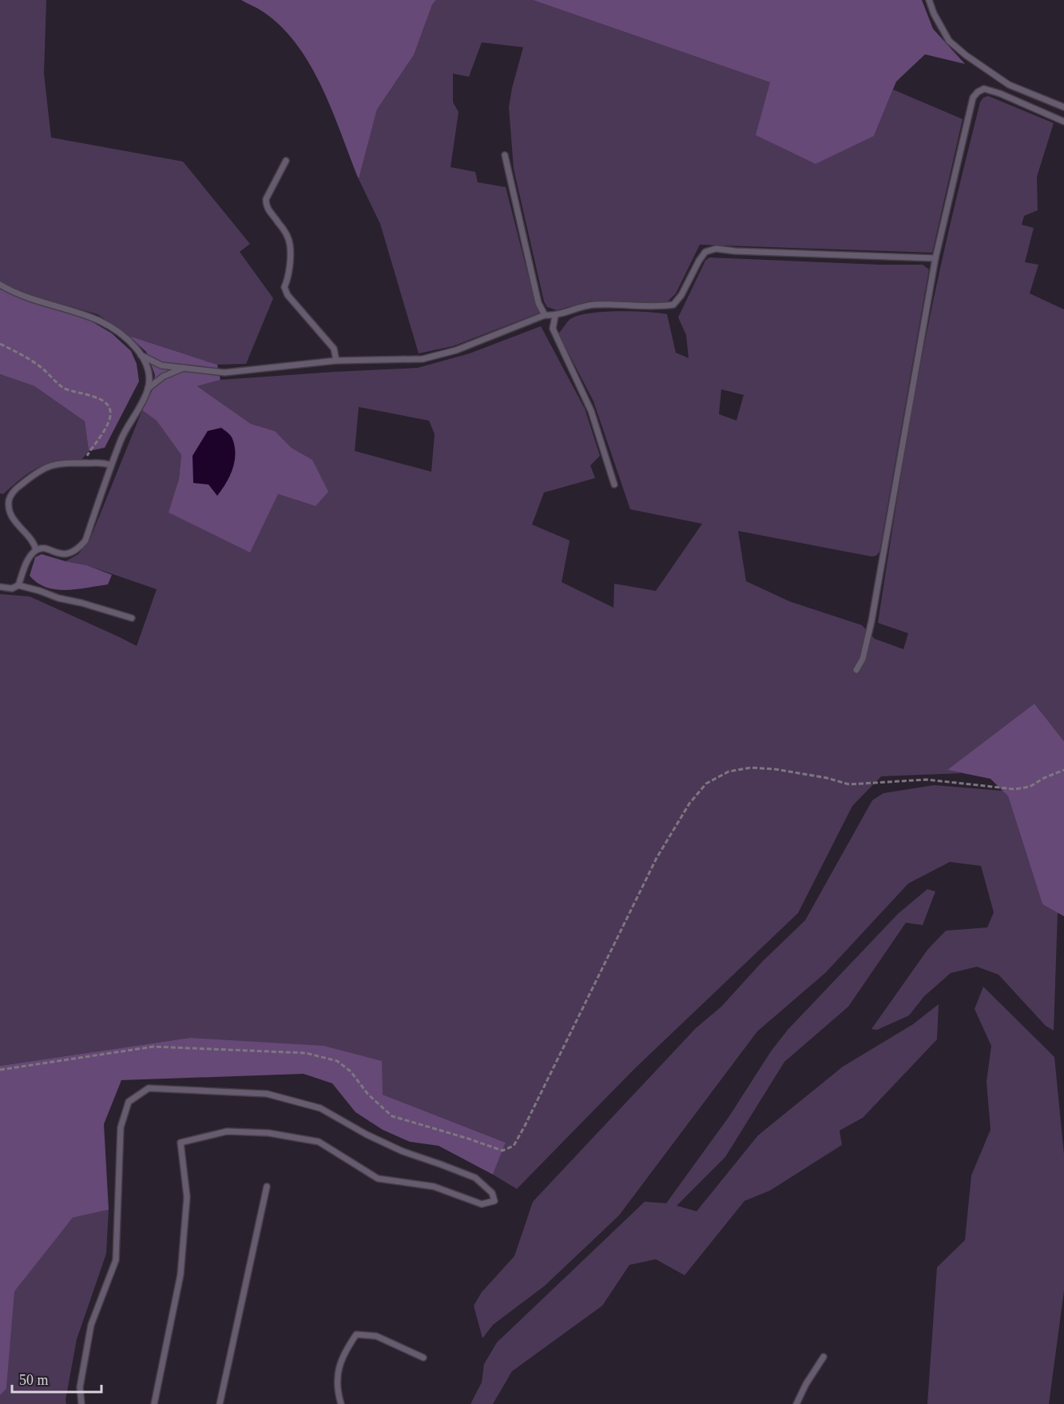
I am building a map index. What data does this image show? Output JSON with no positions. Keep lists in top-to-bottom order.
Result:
{
  "scale_bar": "50 m"
}
